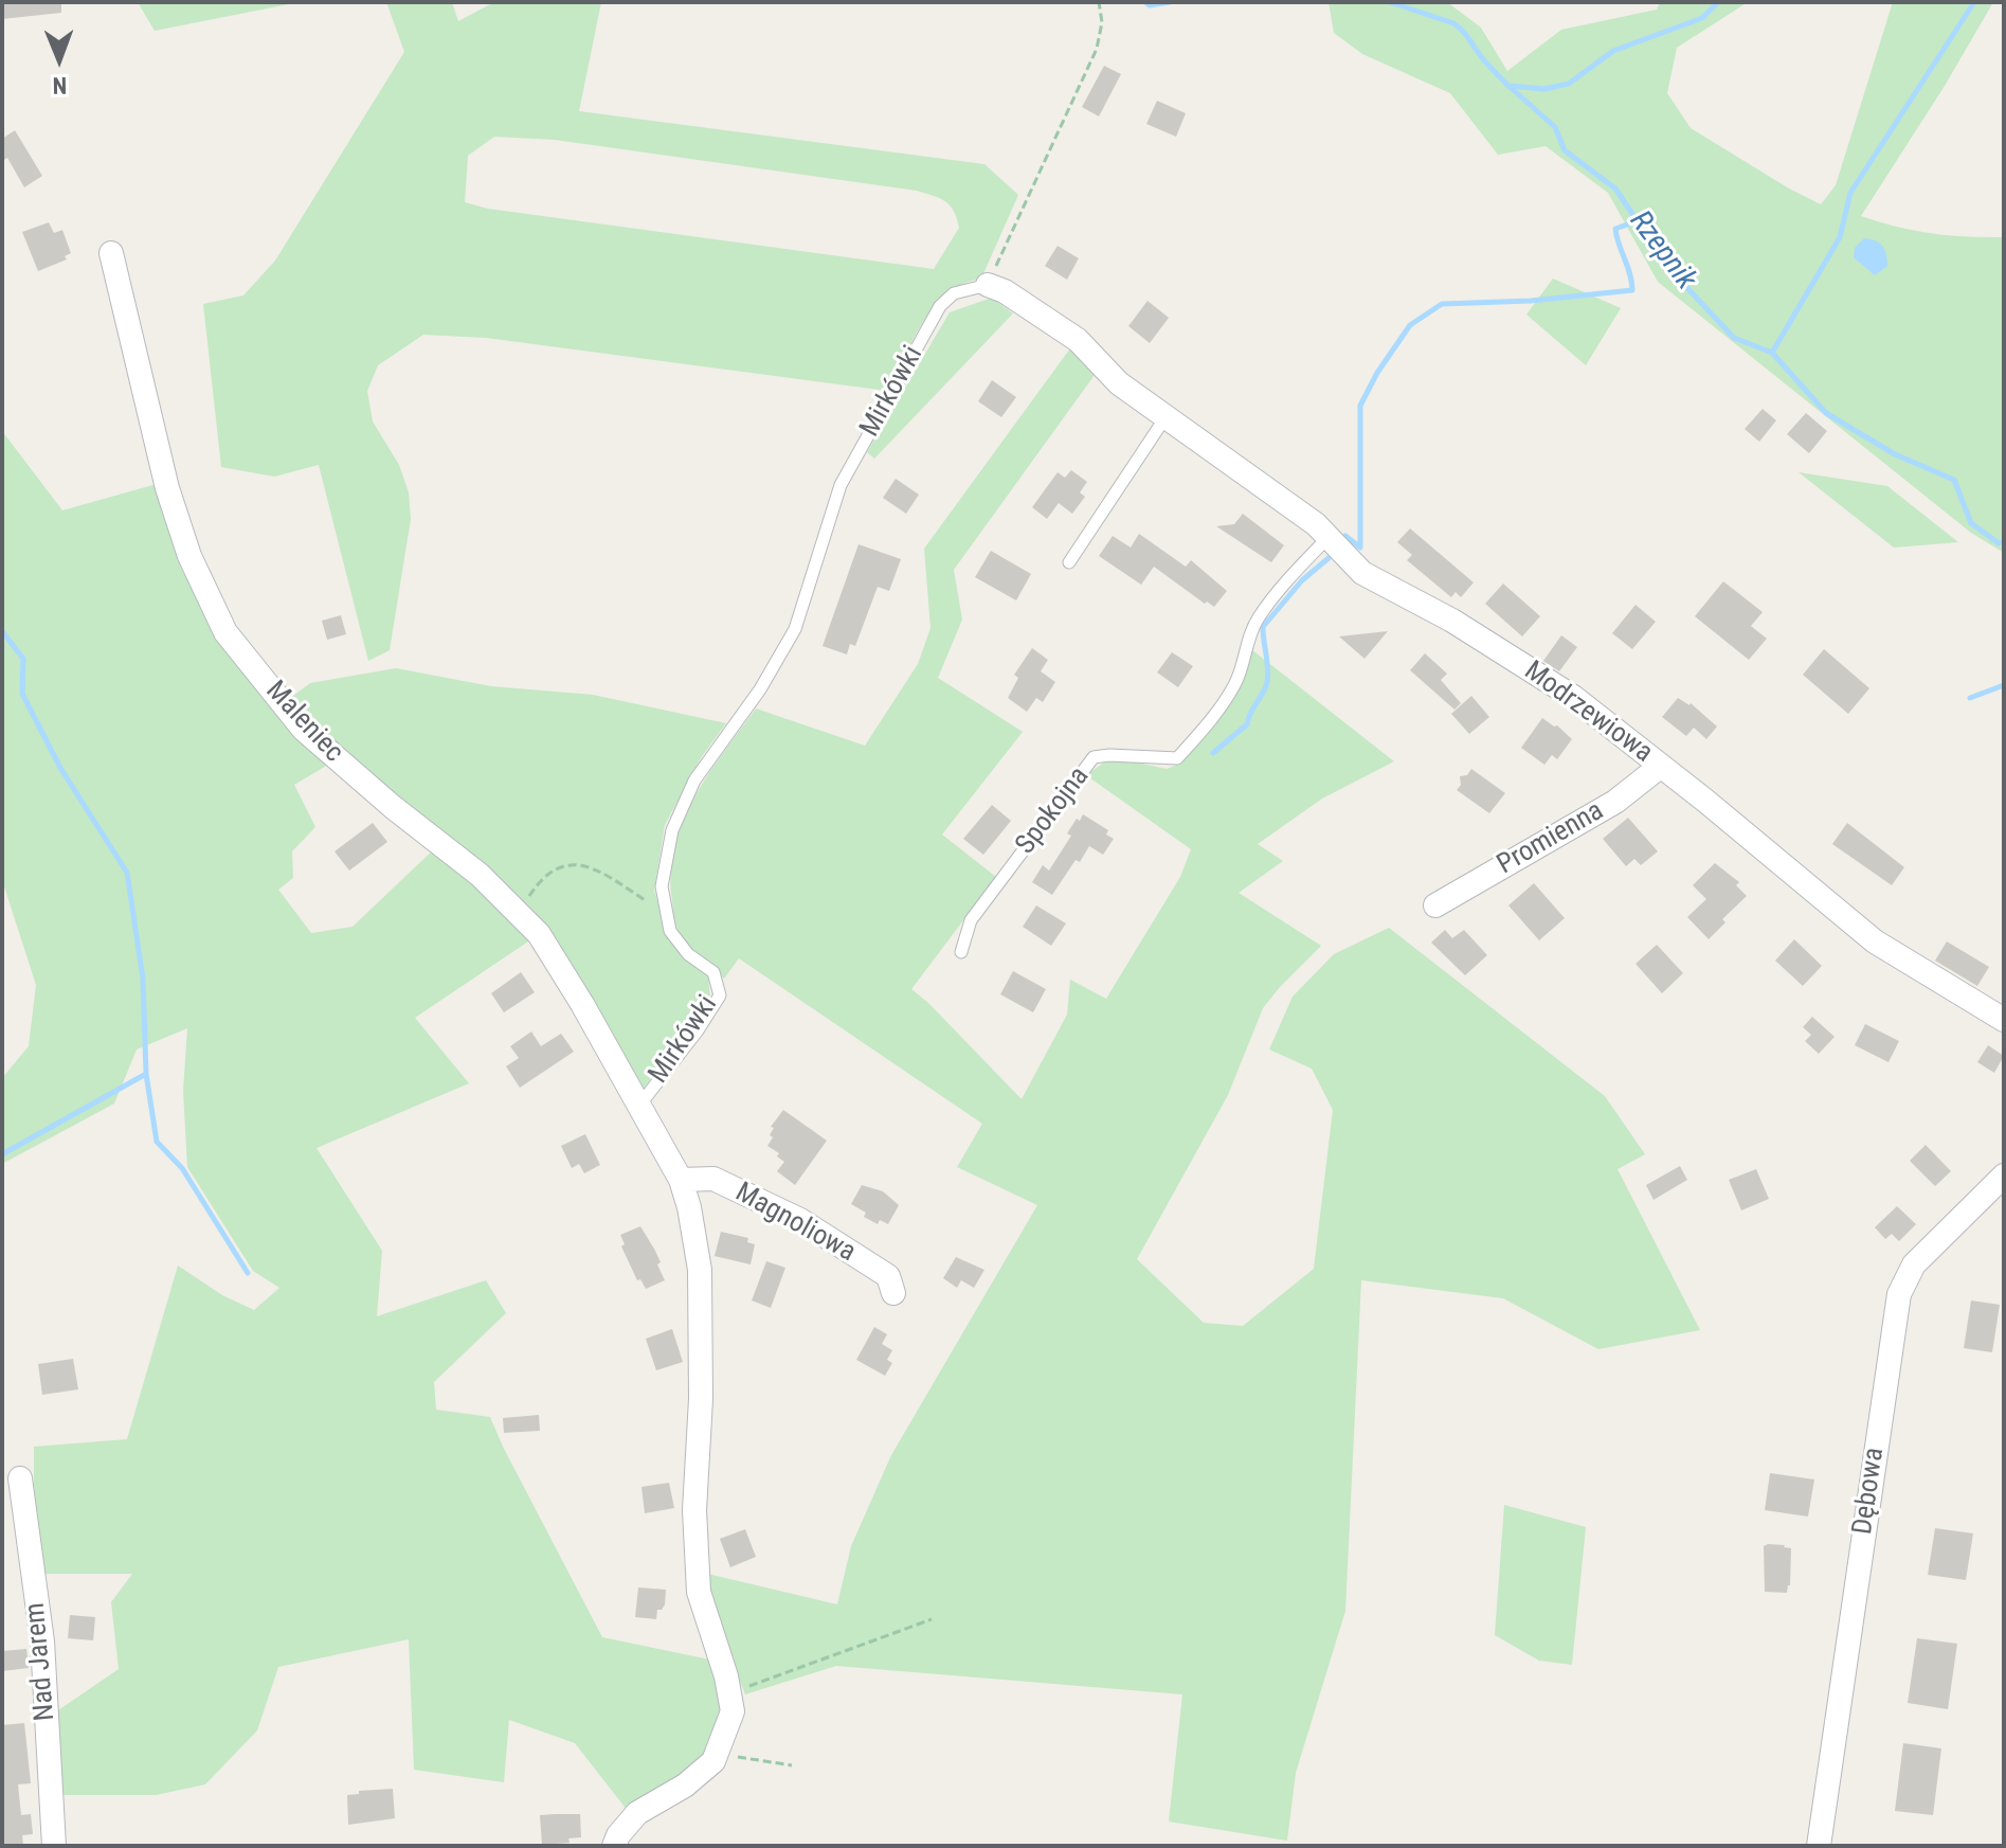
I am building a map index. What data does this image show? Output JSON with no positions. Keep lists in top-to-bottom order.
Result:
{
  "streets": {
    "street": [
      "Mirkówki",
      "Modrzewiowa",
      "Maleniec",
      "Promienna",
      "Magnoliowa",
      "Dębowa",
      "Nad Jarem"
    ],
    "lane": ["Spokojna"]
  },
  "crossings": [
    ["Mirkówki", "Modrzewiowa"],
    ["Mirkówki", "Maleniec"],
    ["Mirkówki", "Magnoliowa"],
    ["Modrzewiowa", "Spokojna"],
    ["Modrzewiowa", "Promienna"]
  ],
  "water": ["Rzepnik"],
  "north": "bottom"
}
